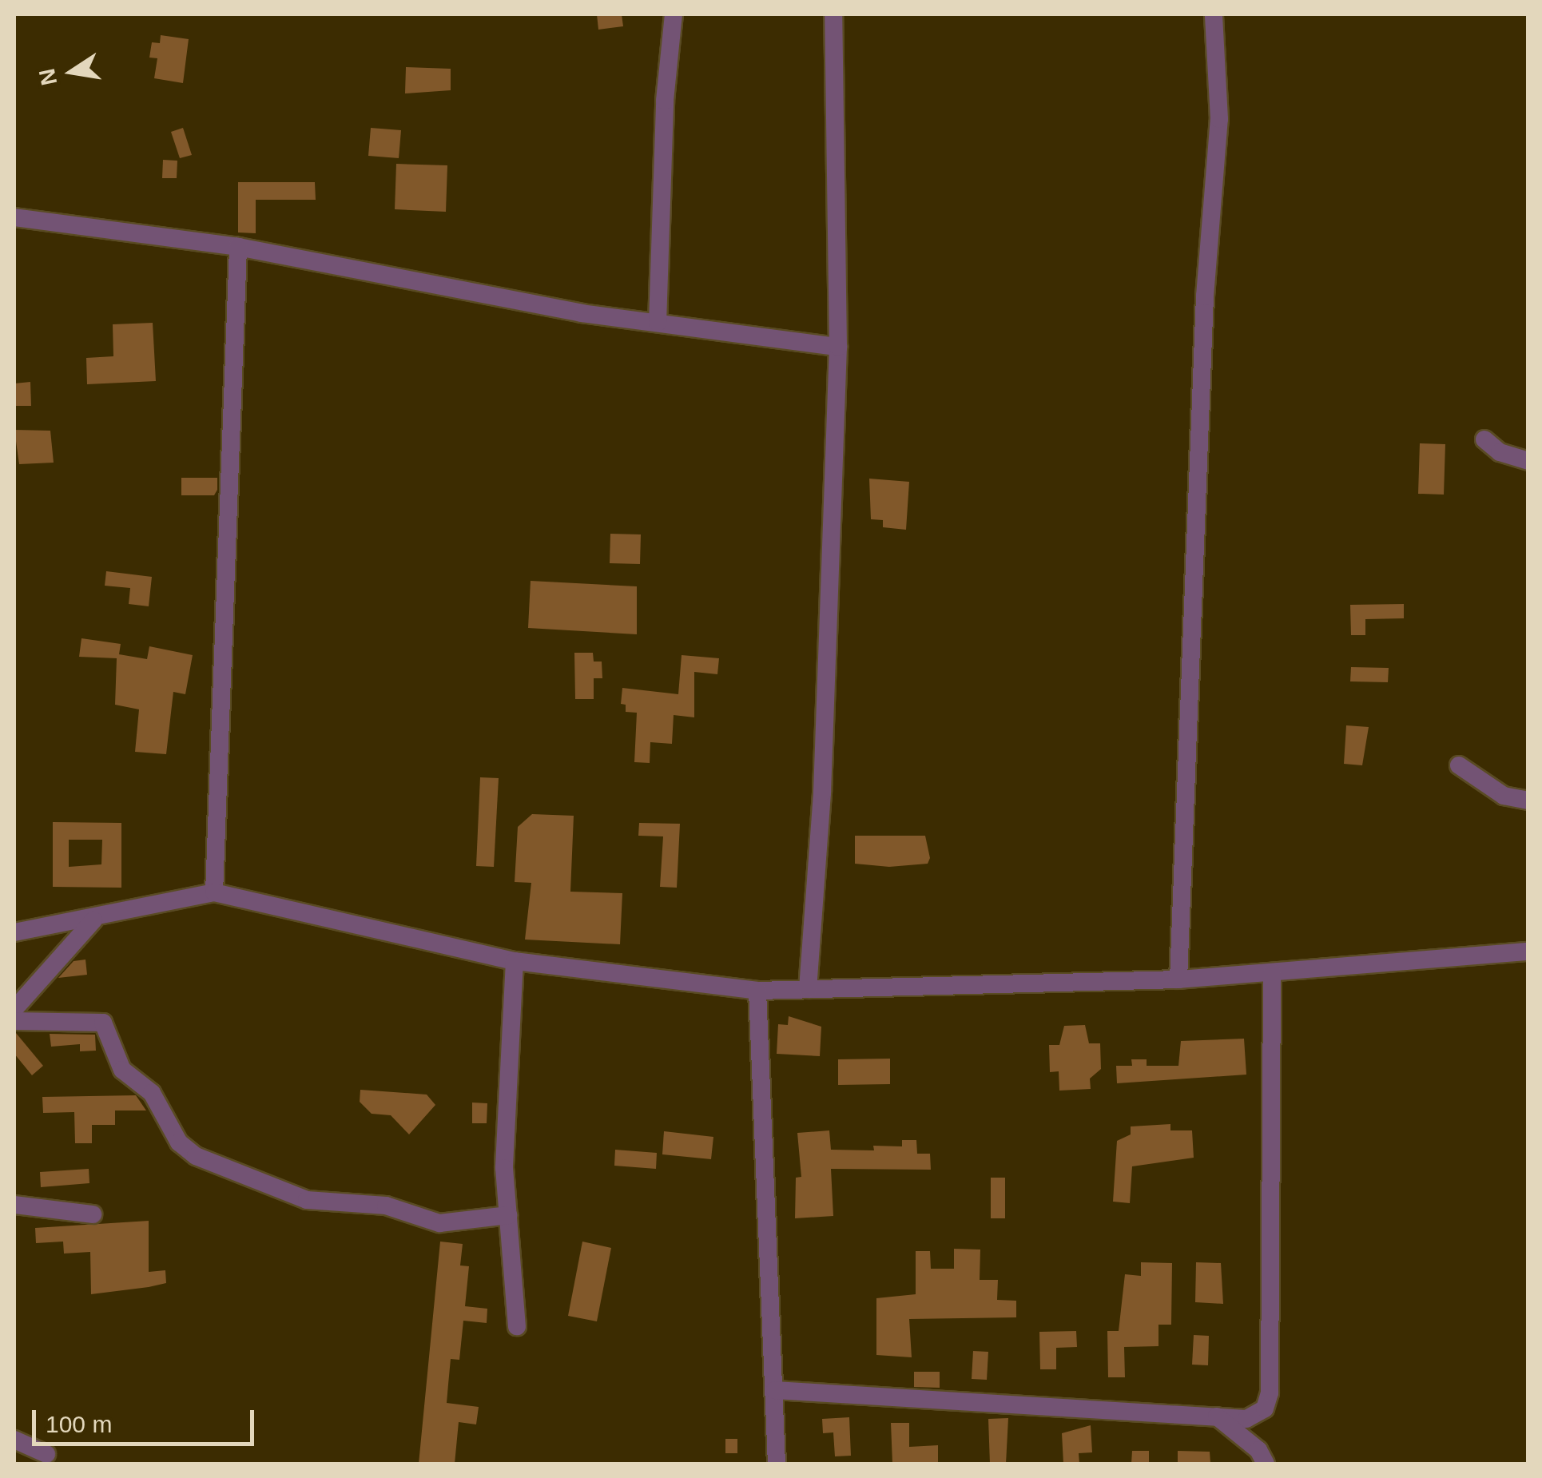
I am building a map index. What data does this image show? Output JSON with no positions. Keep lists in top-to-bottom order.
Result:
{
  "scale_bar": "100 m",
  "north": "left"
}
